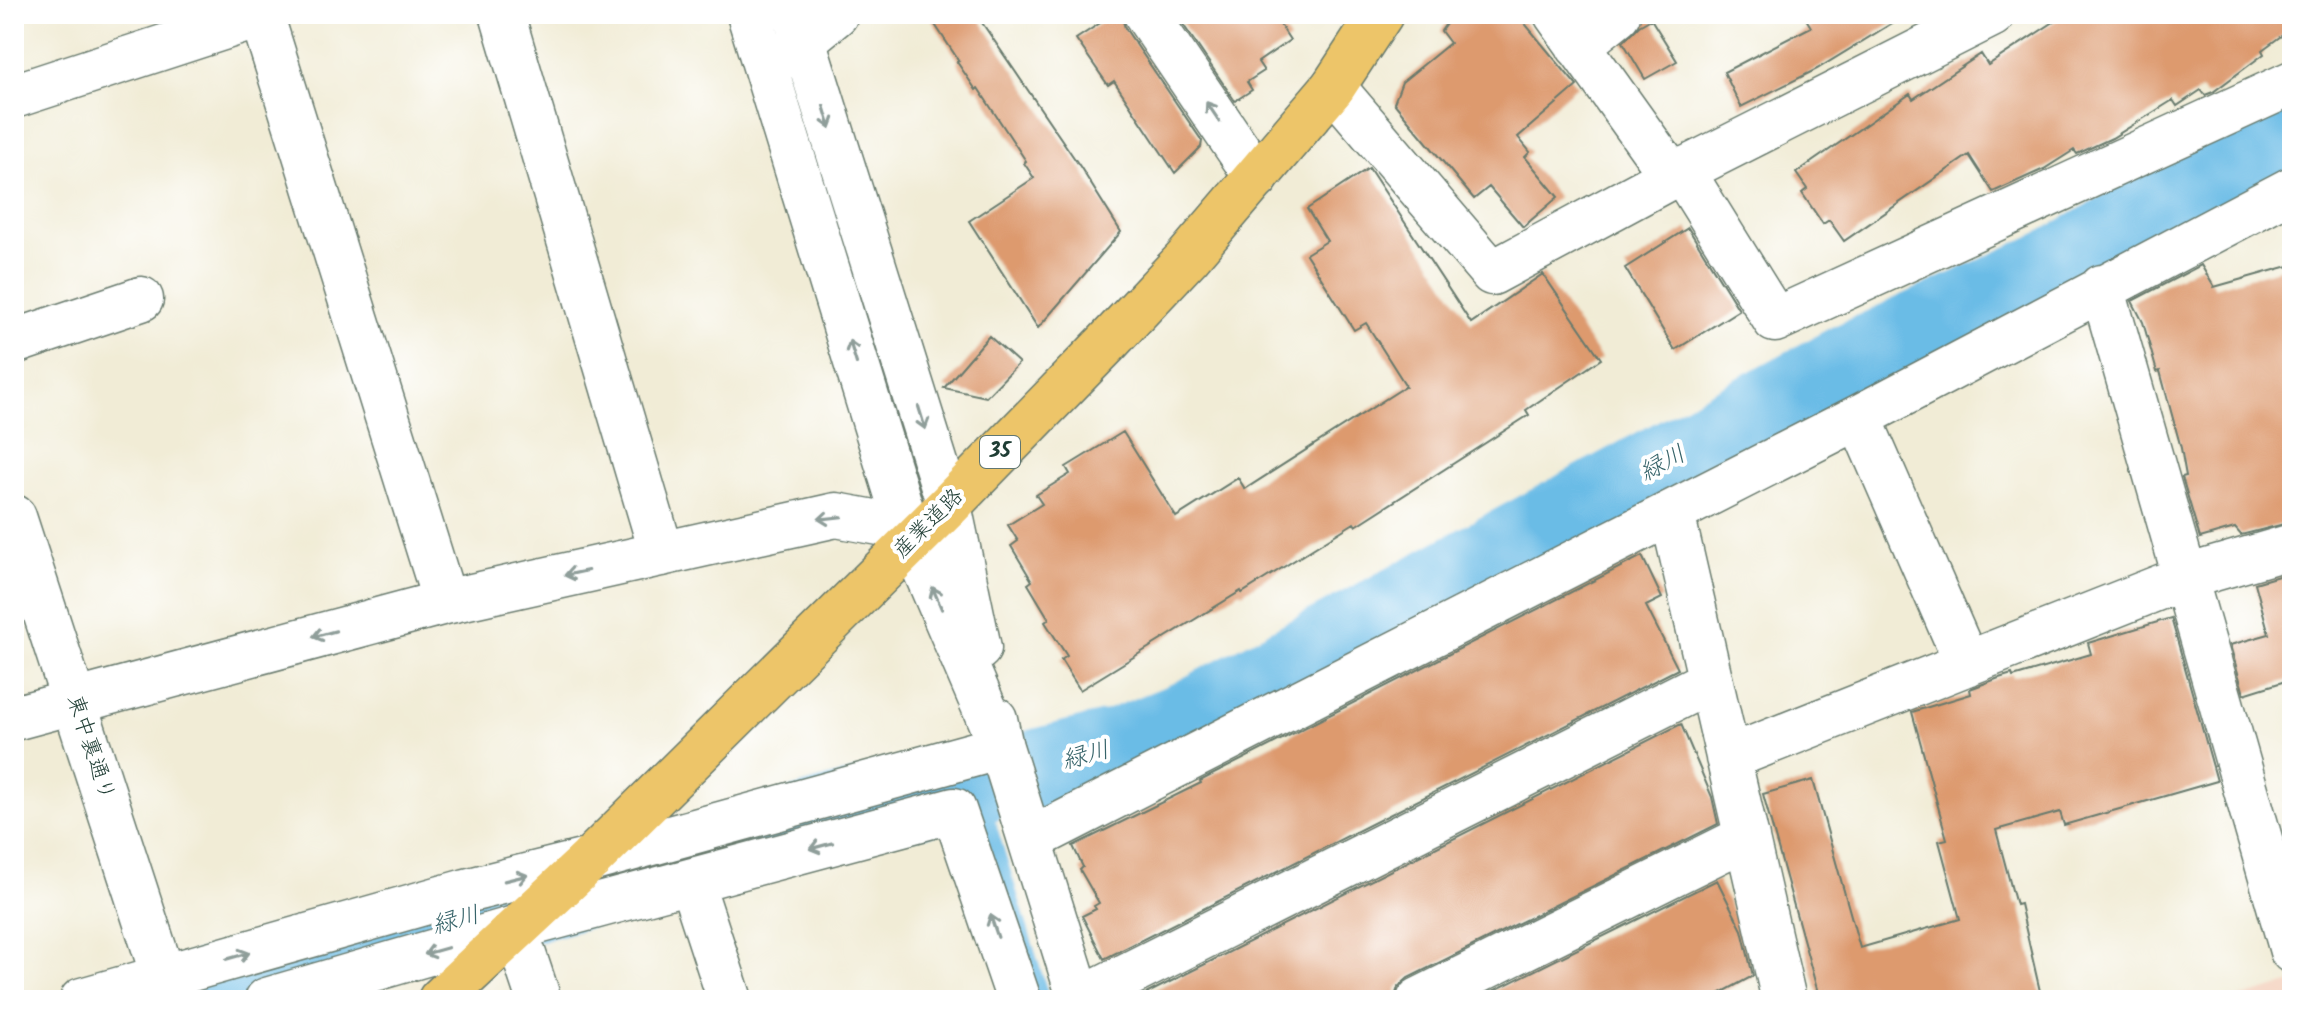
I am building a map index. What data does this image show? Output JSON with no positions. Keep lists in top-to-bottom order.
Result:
{
  "streets": {
    "main road": ["35", "産業道路"],
    "street": ["東中裏通り"]
  },
  "water": ["緑川"]
}
